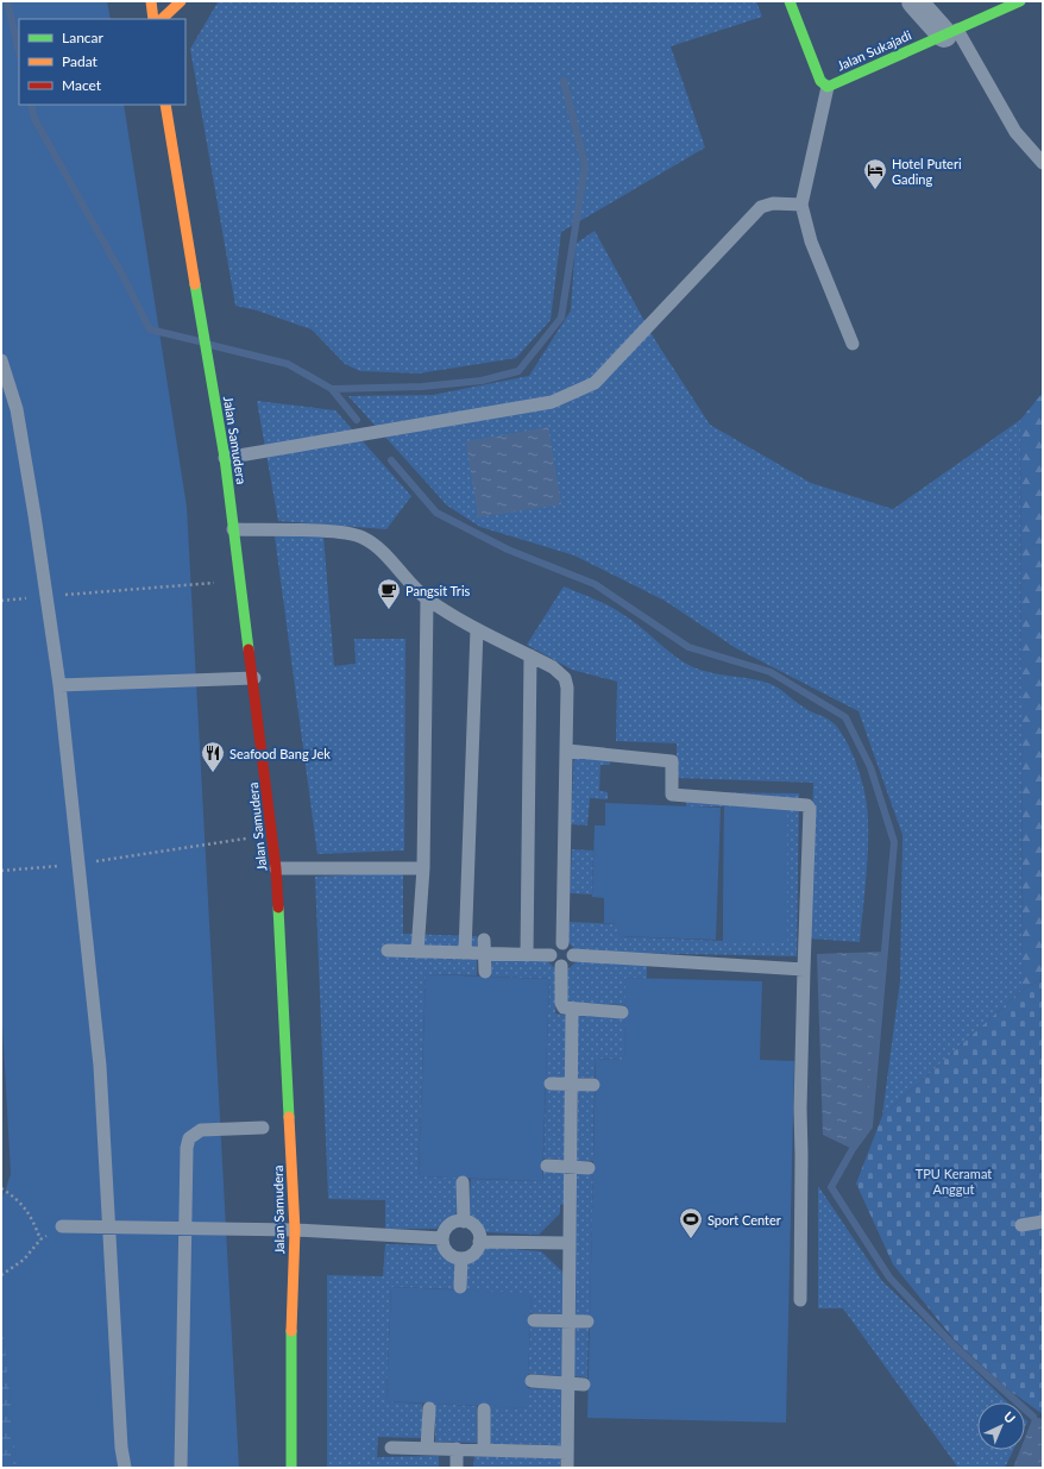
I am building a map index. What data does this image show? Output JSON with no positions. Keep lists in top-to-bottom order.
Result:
{
  "streets": {
    "main road": ["Jalan Sukajadi", "Jalan Samudera"]
  },
  "parks": ["TPU Keramat Anggut"],
  "places": {
    "hotel": ["Hotel Puteri Gading"],
    "cafe": ["Pangsit Tris"],
    "restaurant": ["Seafood Bang Jek"],
    "sports": ["Sport Center"]
  },
  "legend": ["Lancar", "Padat", "Macet"],
  "north": "top right"
}
